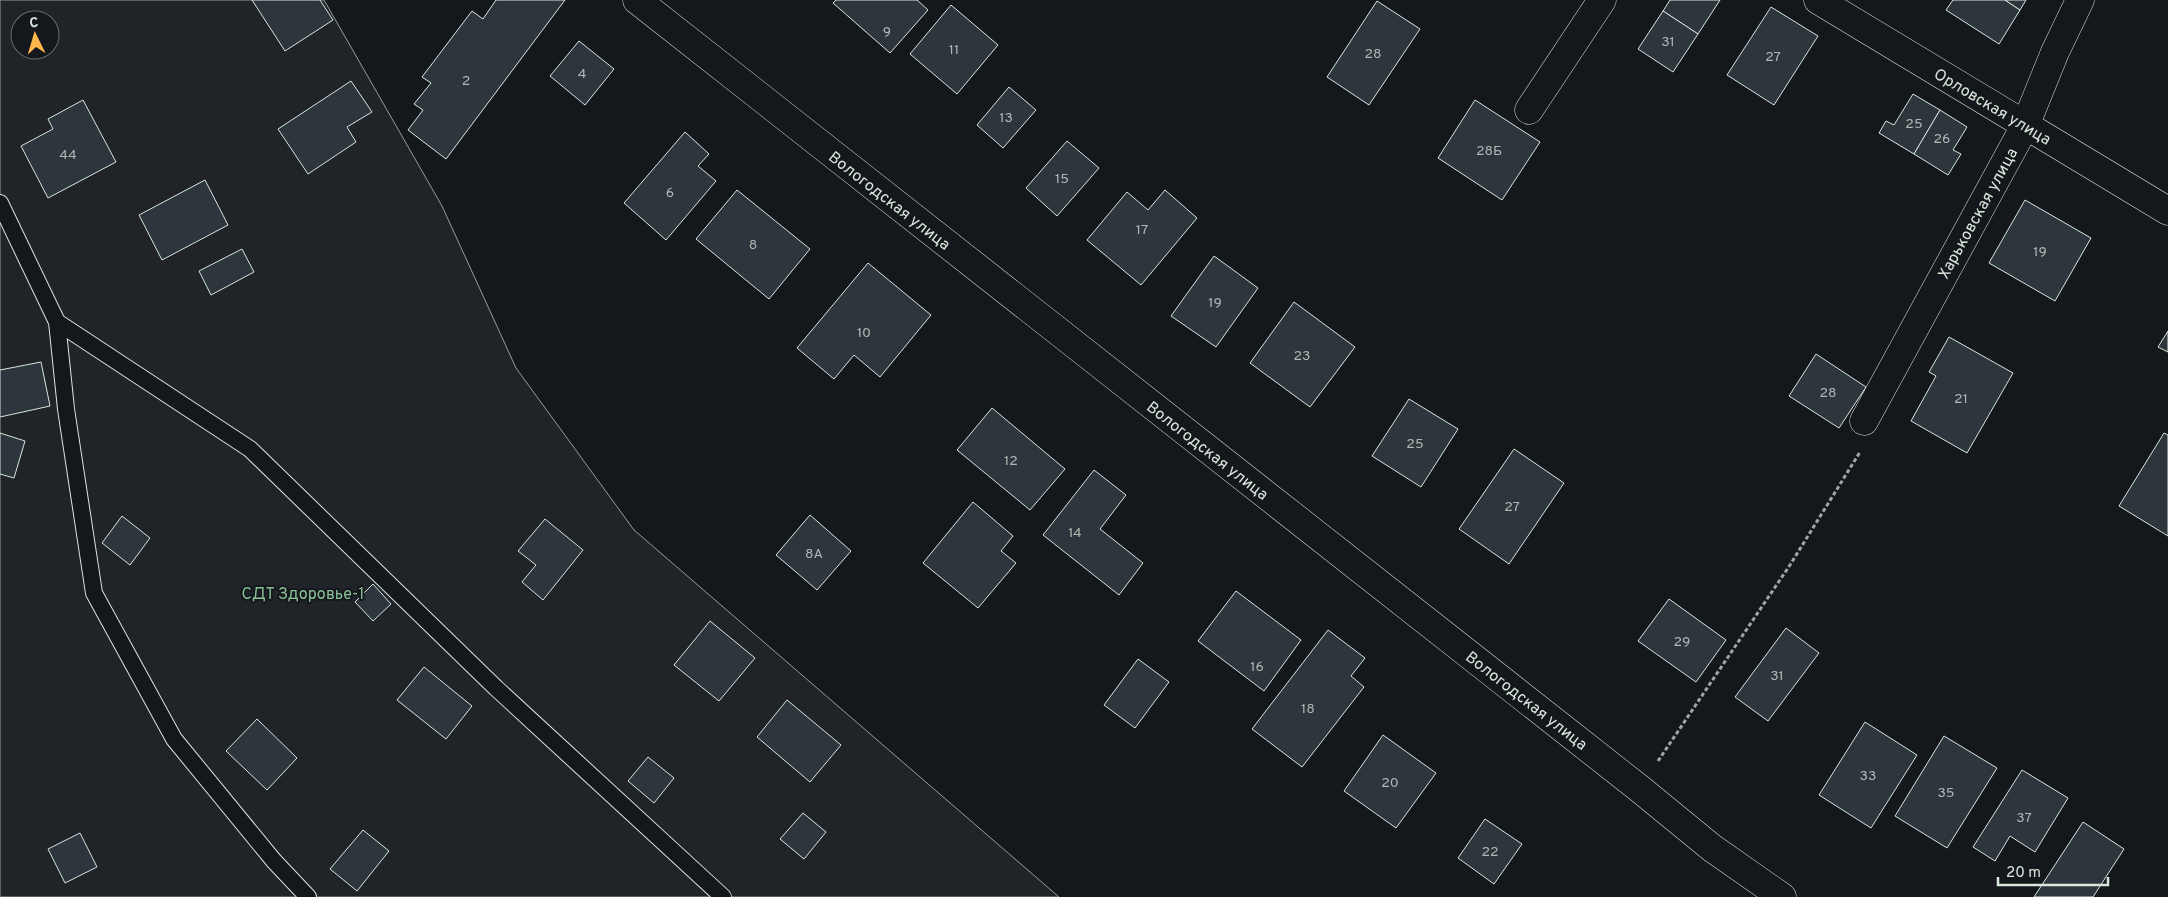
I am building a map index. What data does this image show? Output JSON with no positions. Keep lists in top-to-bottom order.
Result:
{
  "streets": {
    "street": ["Орловская улица", "Вологодская улица", "Харьковская улица"]
  },
  "crossings": [
    ["Орловская улица", "Харьковская улица"]
  ],
  "parks": ["СДТ Здоровье-1"],
  "house_numbers": [
    "9",
    "31",
    "11",
    "28",
    "27",
    "4",
    "2",
    "13",
    "25",
    "26",
    "28Б",
    "44",
    "15",
    "6",
    "17",
    "8",
    "19",
    "19",
    "10",
    "23",
    "28",
    "21",
    "25",
    "12",
    "27",
    "14",
    "8А",
    "29",
    "16",
    "31",
    "18",
    "33",
    "20",
    "35",
    "37",
    "22"
  ],
  "scale_bar": "20 m",
  "north": "top"
}
